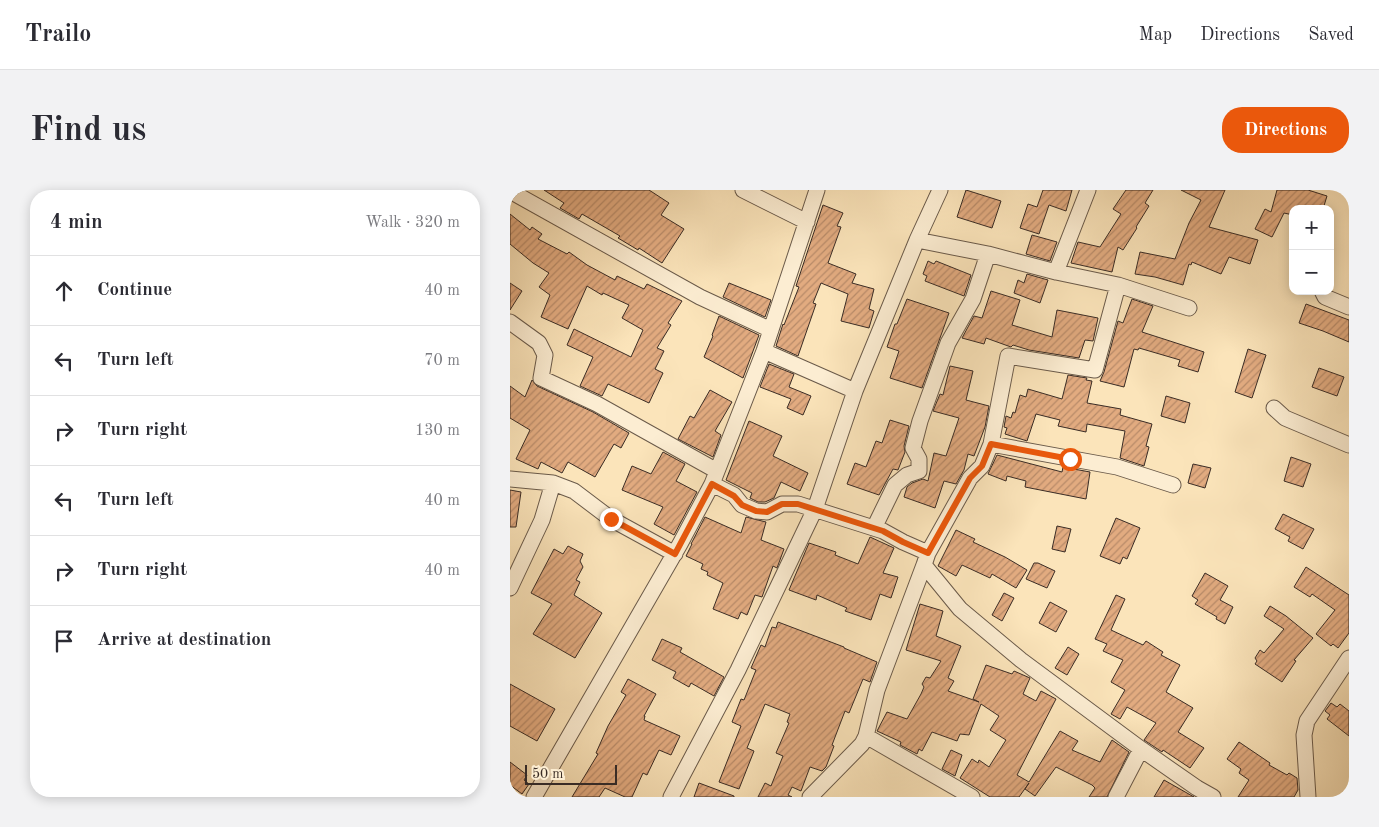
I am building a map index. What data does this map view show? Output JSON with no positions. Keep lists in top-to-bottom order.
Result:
{
  "scale_bar": "50 m",
  "page": {
    "header": "Trailo",
    "nav": ["Map", "Directions", "Saved"],
    "buttons": "Directions",
    "title": "Find us",
    "heading": ["4 min", "Walk · 320 m"],
    "map_buttons": ["+", "−"],
    "list": [
      ["Continue", "40 m"],
      ["Turn left", "70 m"],
      ["Turn right", "130 m"],
      ["Turn left", "40 m"],
      ["Turn right", "40 m"],
      "Arrive at destination"
    ],
    "scale": "50 m"
  }
}
